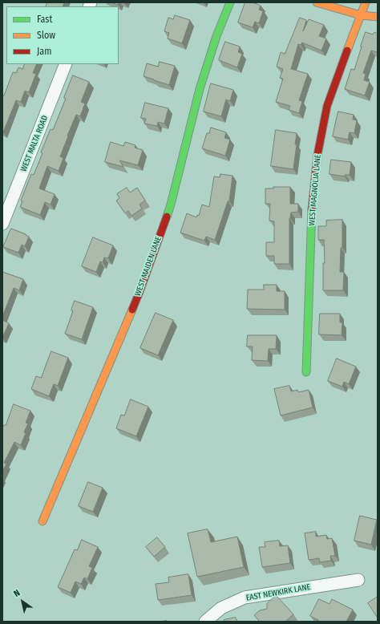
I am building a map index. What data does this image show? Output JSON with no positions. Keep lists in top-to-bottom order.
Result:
{
  "streets": {
    "street": [
      "WEST MALTA ROAD",
      "WEST MAGNOLIA LANE",
      "WEST MAIDEN LANE",
      "EAST NEWKIRK LANE"
    ]
  },
  "legend": ["Fast", "Slow", "Jam"],
  "north": "top left"
}
